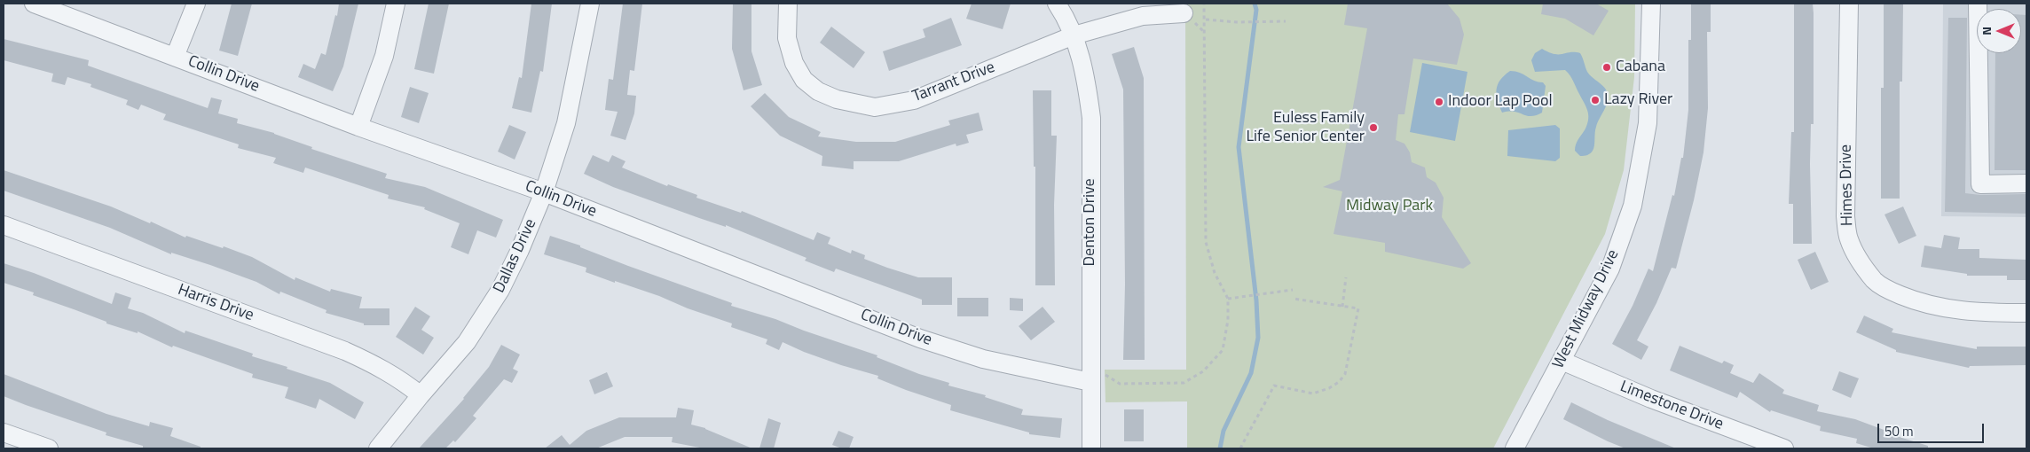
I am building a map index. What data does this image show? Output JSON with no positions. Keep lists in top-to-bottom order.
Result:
{
  "streets": {
    "street": [
      "Collin Drive",
      "Tarrant Drive",
      "Himes Drive",
      "Denton Drive",
      "Dallas Drive",
      "Harris Drive",
      "West Midway Drive",
      "Limestone Drive"
    ]
  },
  "crossings": [
    ["Collin Drive", "Denton Drive"],
    ["Collin Drive", "Dallas Drive"],
    ["Tarrant Drive", "Denton Drive"],
    ["Dallas Drive", "Harris Drive"],
    ["West Midway Drive", "Limestone Drive"]
  ],
  "parks": ["Midway Park"],
  "places": [
    "Cabana",
    "Lazy River",
    "Indoor Lap Pool",
    "Euless Family Life Senior Center"
  ],
  "scale_bar": "50 m",
  "north": "left"
}
